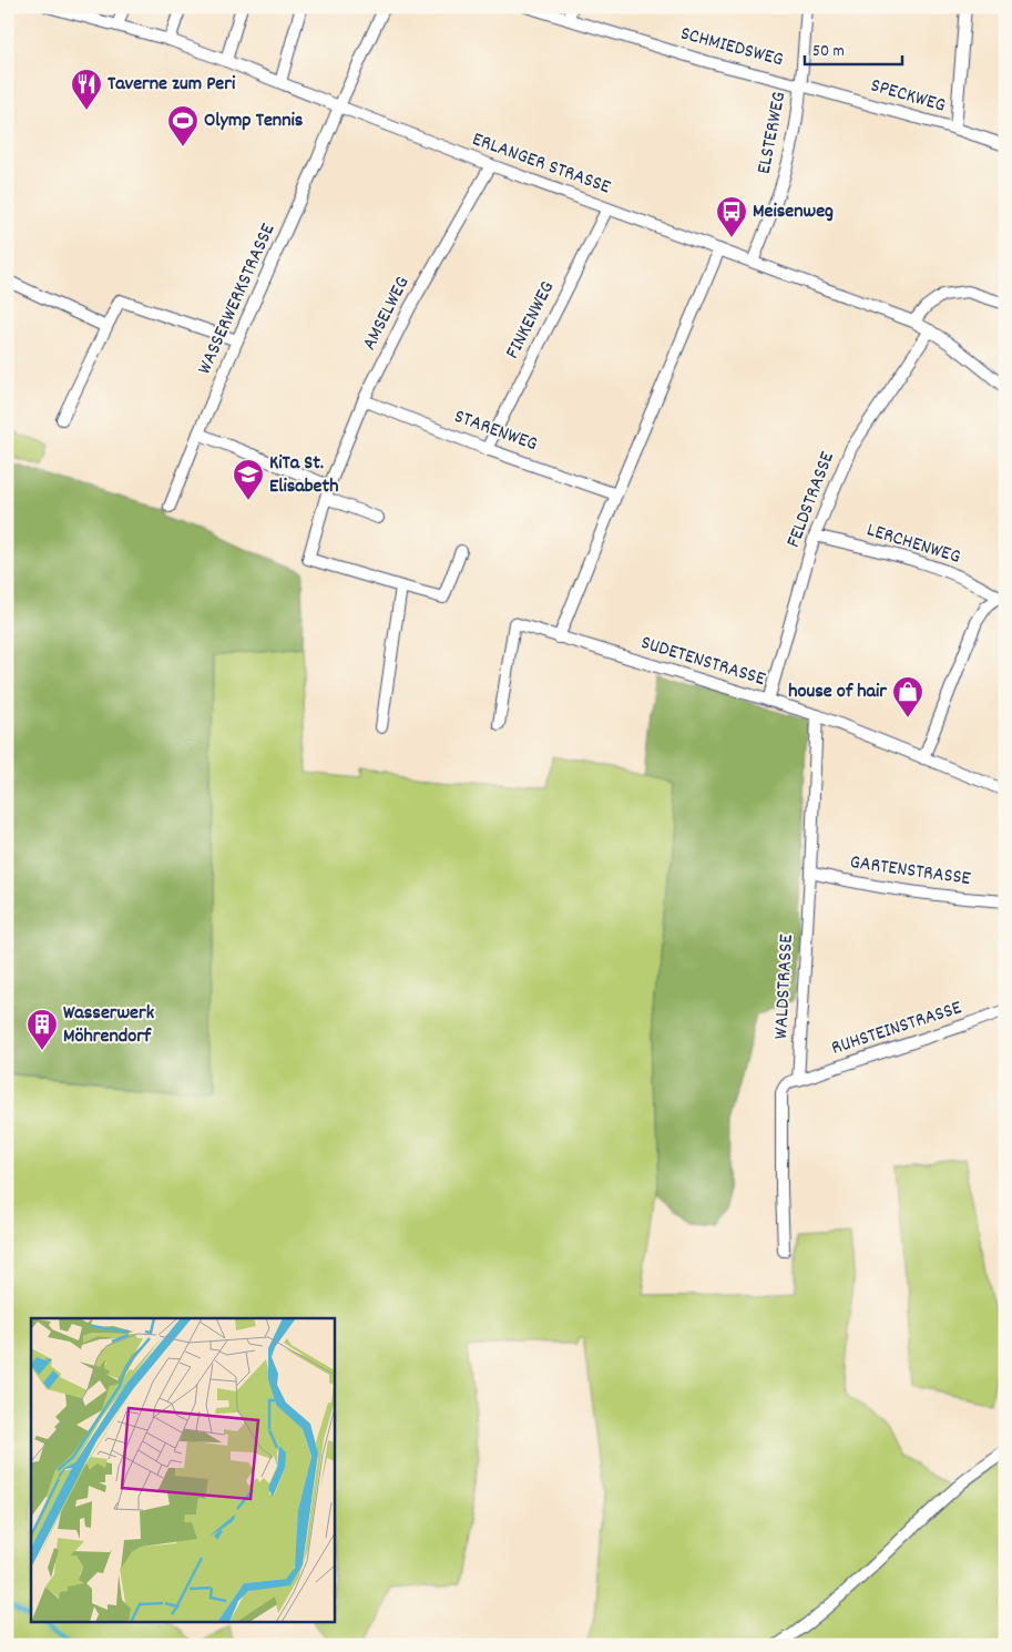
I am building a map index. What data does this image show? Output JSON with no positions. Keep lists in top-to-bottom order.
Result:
{
  "streets": {
    "street": [
      "SCHMIEDSWEG",
      "SPECKWEG",
      "ELSTERWEG",
      "ERLANGER STRASSE",
      "WASSERWERKSTRASSE",
      "AMSELWEG",
      "FINKENWEG",
      "STARENWEG",
      "FELDSTRASSE",
      "LERCHENWEG",
      "SUDETENSTRASSE",
      "GARTENSTRASSE",
      "WALDSTRASSE",
      "RUHSTEINSTRASSE"
    ]
  },
  "crossings": [
    ["SCHMIEDSWEG", "SPECKWEG"],
    ["SCHMIEDSWEG", "ELSTERWEG"],
    ["SPECKWEG", "ELSTERWEG"],
    ["ELSTERWEG", "ERLANGER STRASSE"],
    ["ERLANGER STRASSE", "WASSERWERKSTRASSE"],
    ["ERLANGER STRASSE", "AMSELWEG"],
    ["ERLANGER STRASSE", "FINKENWEG"],
    ["ERLANGER STRASSE", "FELDSTRASSE"],
    ["AMSELWEG", "STARENWEG"],
    ["FINKENWEG", "STARENWEG"],
    ["FELDSTRASSE", "LERCHENWEG"],
    ["FELDSTRASSE", "SUDETENSTRASSE"],
    ["SUDETENSTRASSE", "WALDSTRASSE"],
    ["GARTENSTRASSE", "WALDSTRASSE"],
    ["WALDSTRASSE", "RUHSTEINSTRASSE"]
  ],
  "places": {
    "restaurant": ["Taverne zum Peri"],
    "sports": ["Olymp Tennis"],
    "bus stop": ["Meisenweg"],
    "school or university": ["KiTa St. Elisabeth"],
    "shop": ["house of hair"],
    "building": ["Wasserwerk Möhrendorf"]
  },
  "scale_bar": "50 m"
}
